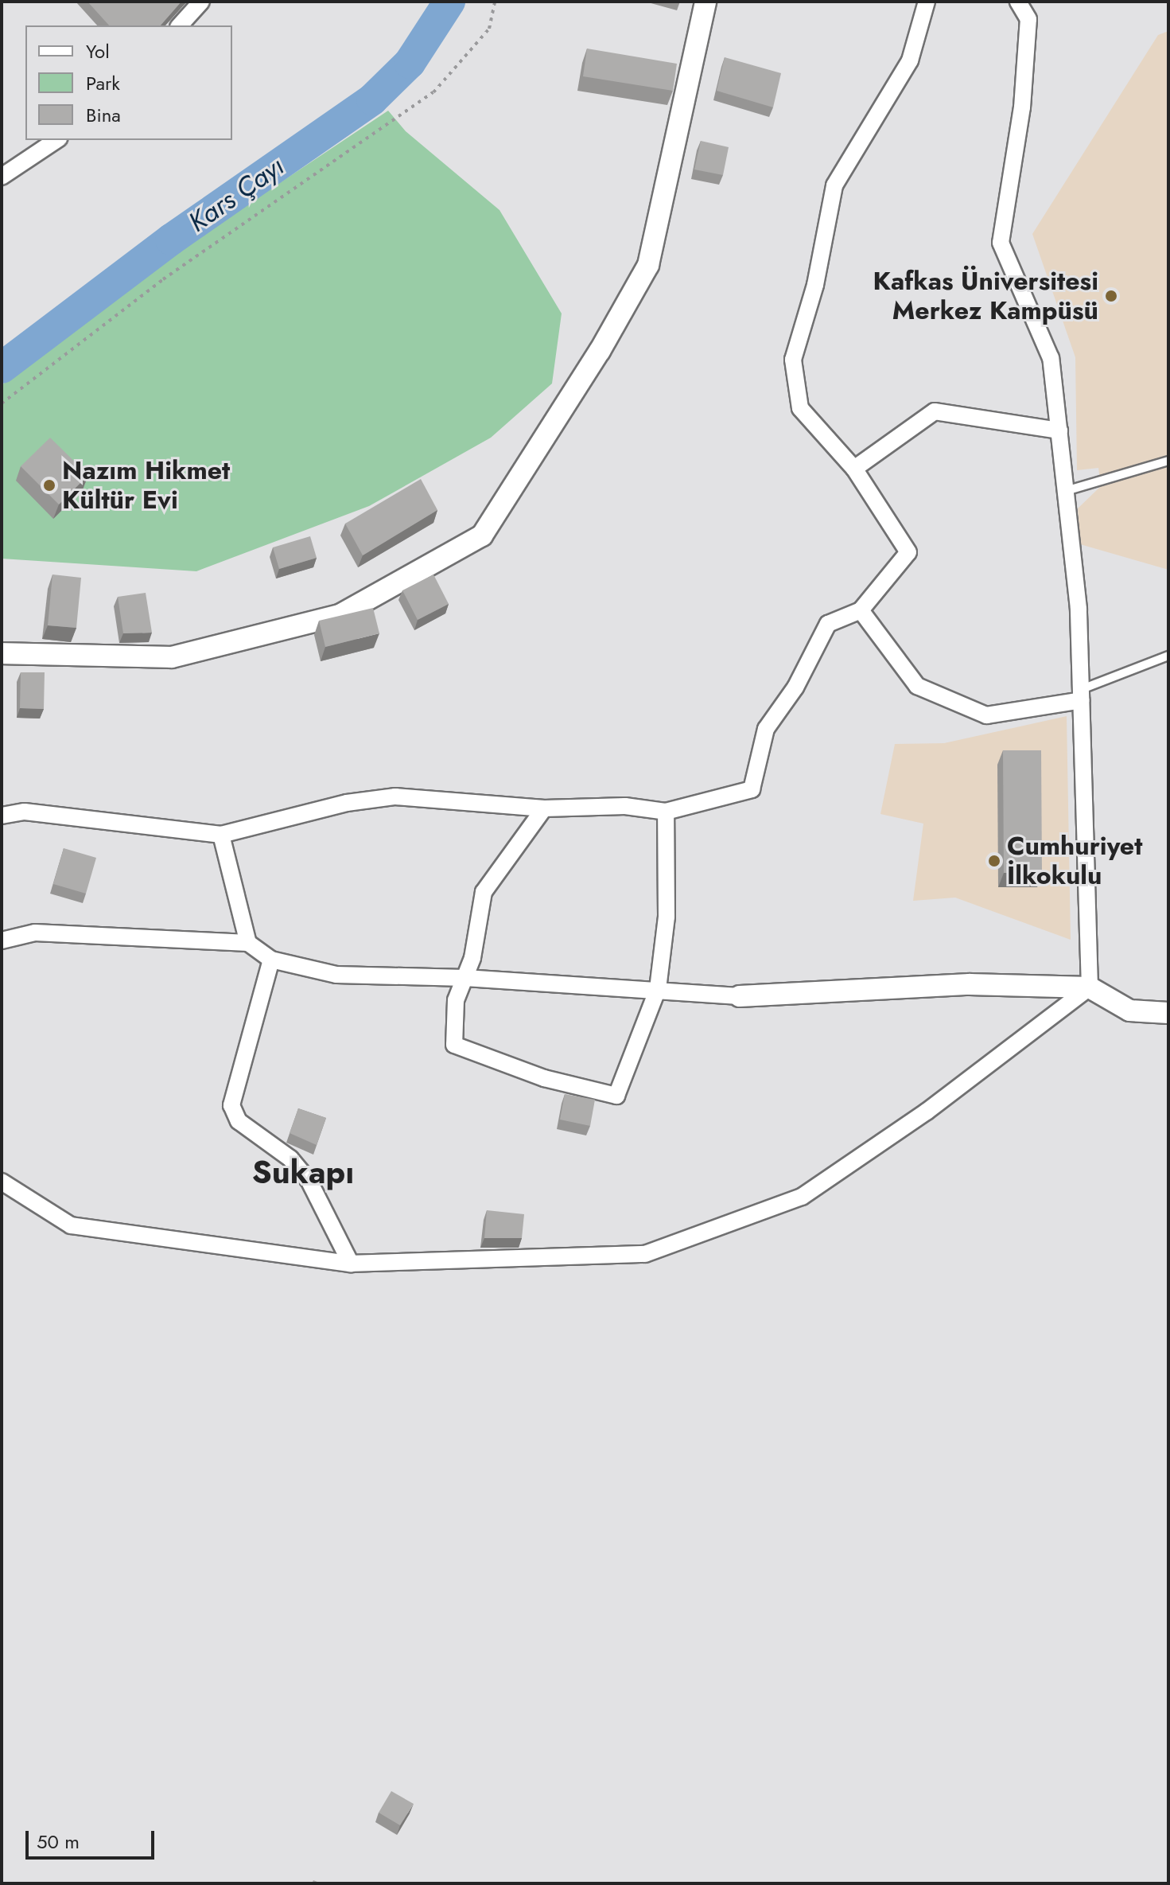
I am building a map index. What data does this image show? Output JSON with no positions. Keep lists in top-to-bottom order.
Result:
{
  "districts": ["Sukapı"],
  "water": ["Kars Çayı"],
  "places": ["Kafkas Üniversitesi Merkez Kampüsü", "Nazım Hikmet Kültür Evi", "Cumhuriyet İlkokulu"],
  "legend": ["Yol", "Park", "Bina"],
  "scale_bar": "50 m"
}
